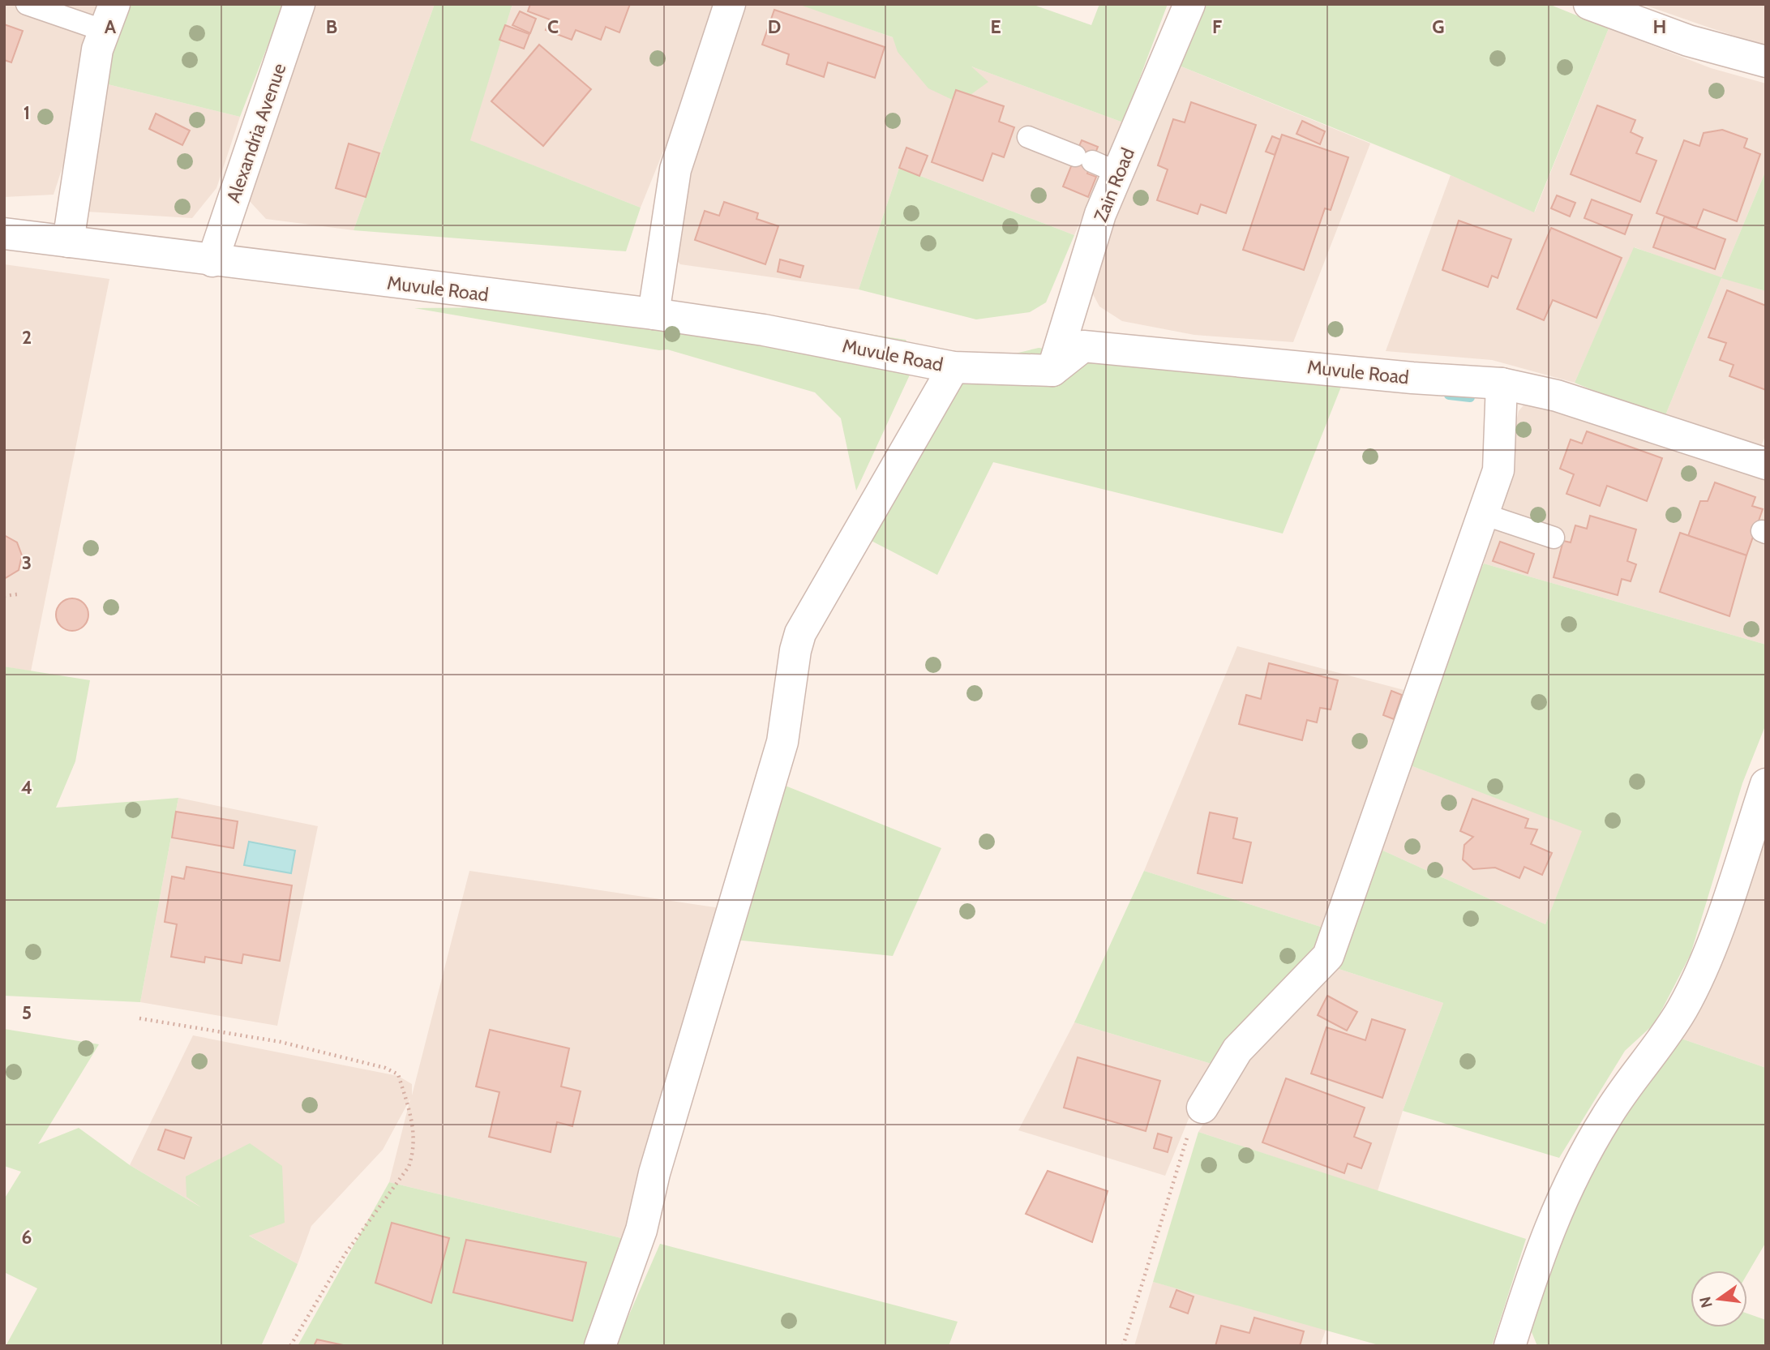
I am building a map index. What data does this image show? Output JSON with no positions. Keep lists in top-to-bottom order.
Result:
{
  "streets": {
    "street": ["Alexandria Avenue", "Zain Road", "Muvule Road"]
  },
  "crossings": [
    ["Alexandria Avenue", "Muvule Road"],
    ["Zain Road", "Muvule Road"]
  ],
  "north": "left",
  "grid": {
    "columns": [
      "A",
      "B",
      "C",
      "D",
      "E",
      "F",
      "G",
      "H"
    ],
    "rows": [
      "1",
      "2",
      "3",
      "4",
      "5",
      "6"
    ]
  }
}
